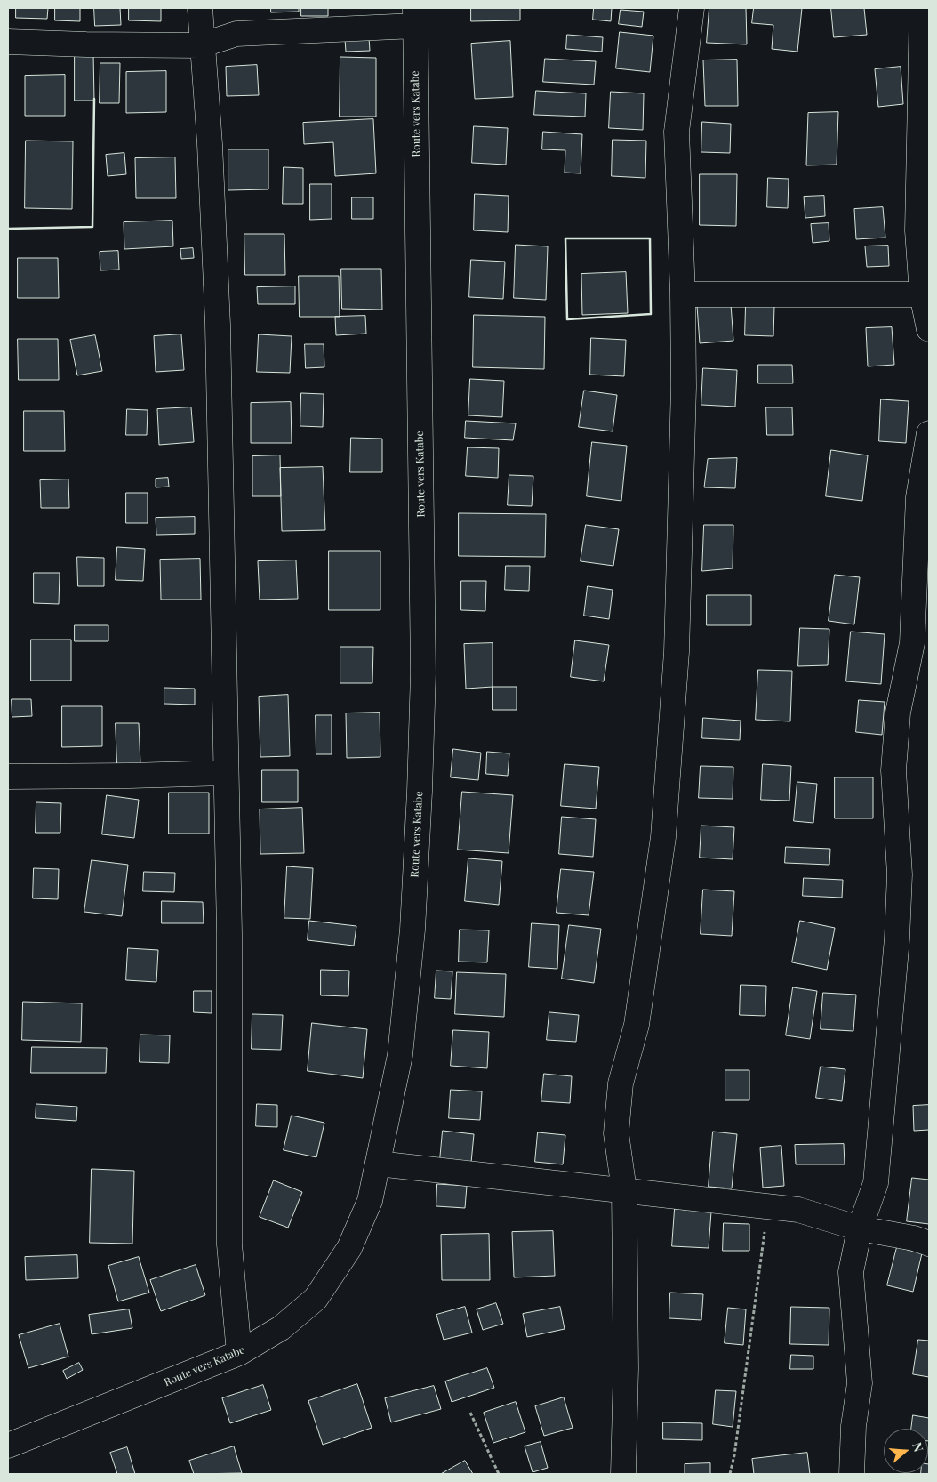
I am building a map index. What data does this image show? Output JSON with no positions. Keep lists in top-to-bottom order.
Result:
{
  "streets": {
    "street": ["Route vers Katabe"]
  },
  "north": "right"
}
